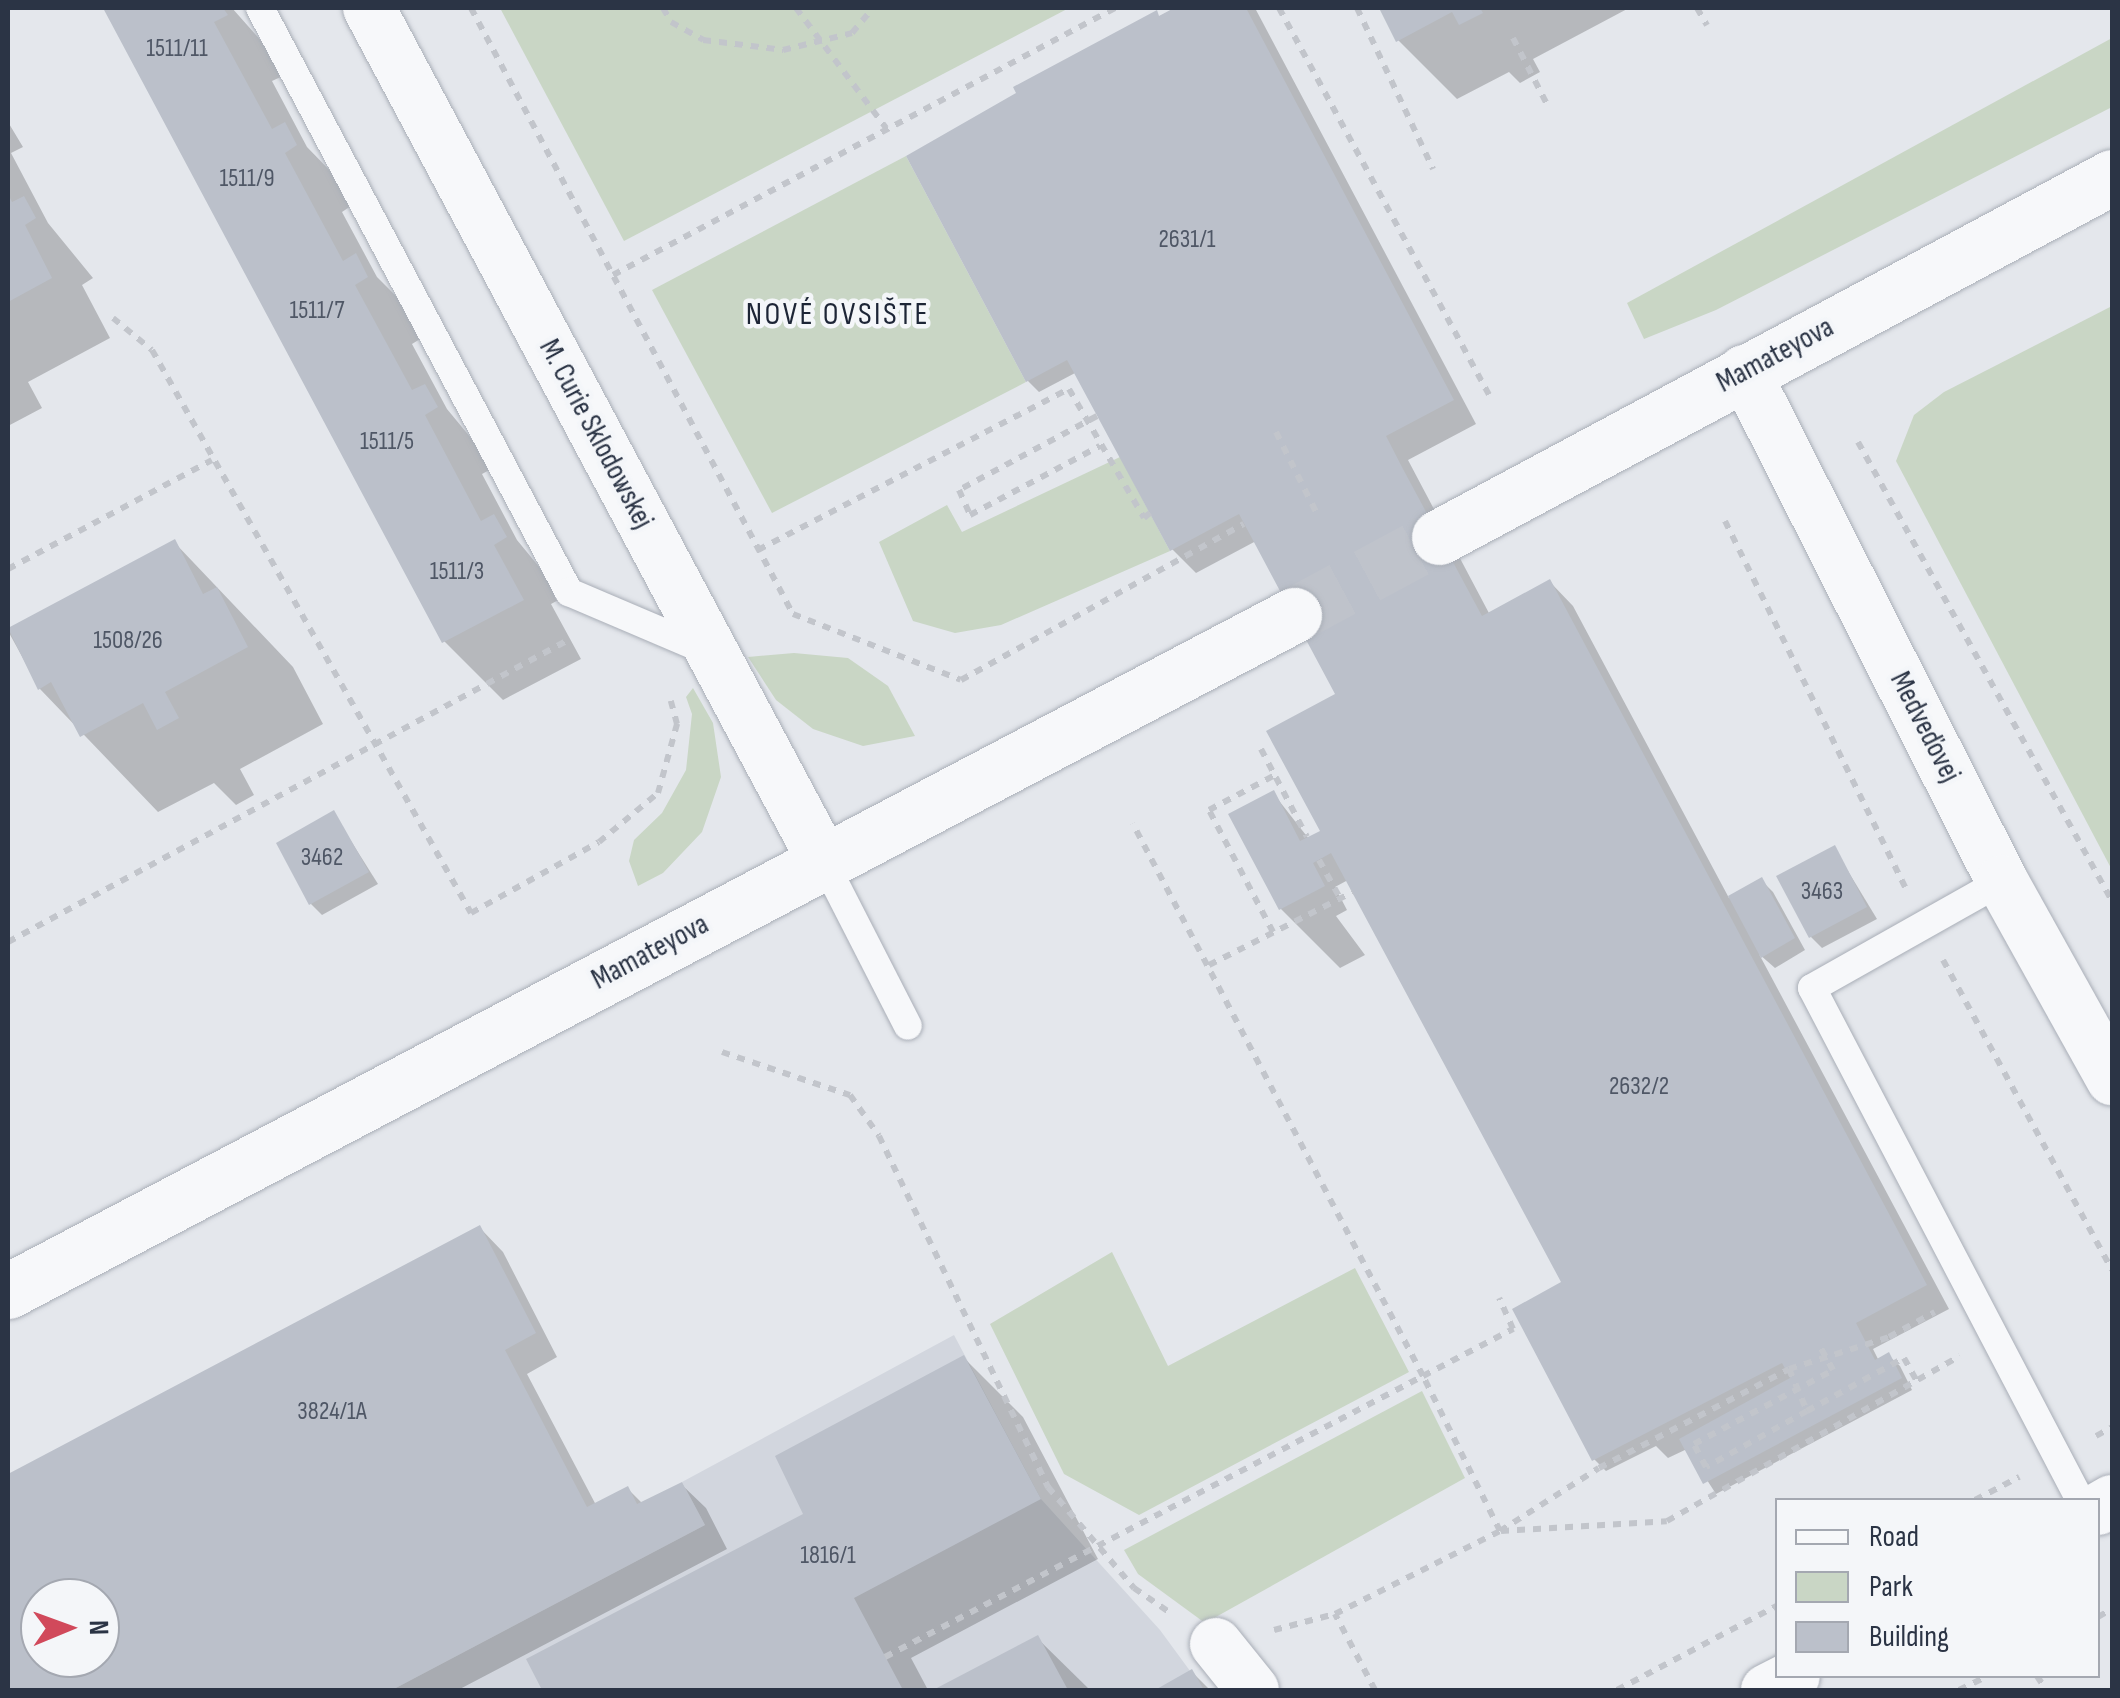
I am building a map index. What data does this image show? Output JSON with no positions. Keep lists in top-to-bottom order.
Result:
{
  "streets": {
    "street": ["Mamateyova", "M. Curie Sklodowskej", "Medveďovej"]
  },
  "crossings": [
    ["Mamateyova", "M. Curie Sklodowskej"],
    ["Mamateyova", "Medveďovej"]
  ],
  "districts": ["NOVÉ OVSIŠTE"],
  "house_numbers": [
    "1511/11",
    "1511/9",
    "2631/1",
    "1511/7",
    "1511/5",
    "1511/3",
    "1508/26",
    "3462",
    "3463",
    "2632/2",
    "3824/1A",
    "1816/1"
  ],
  "legend": ["Road", "Park", "Building"],
  "north": "right"
}
